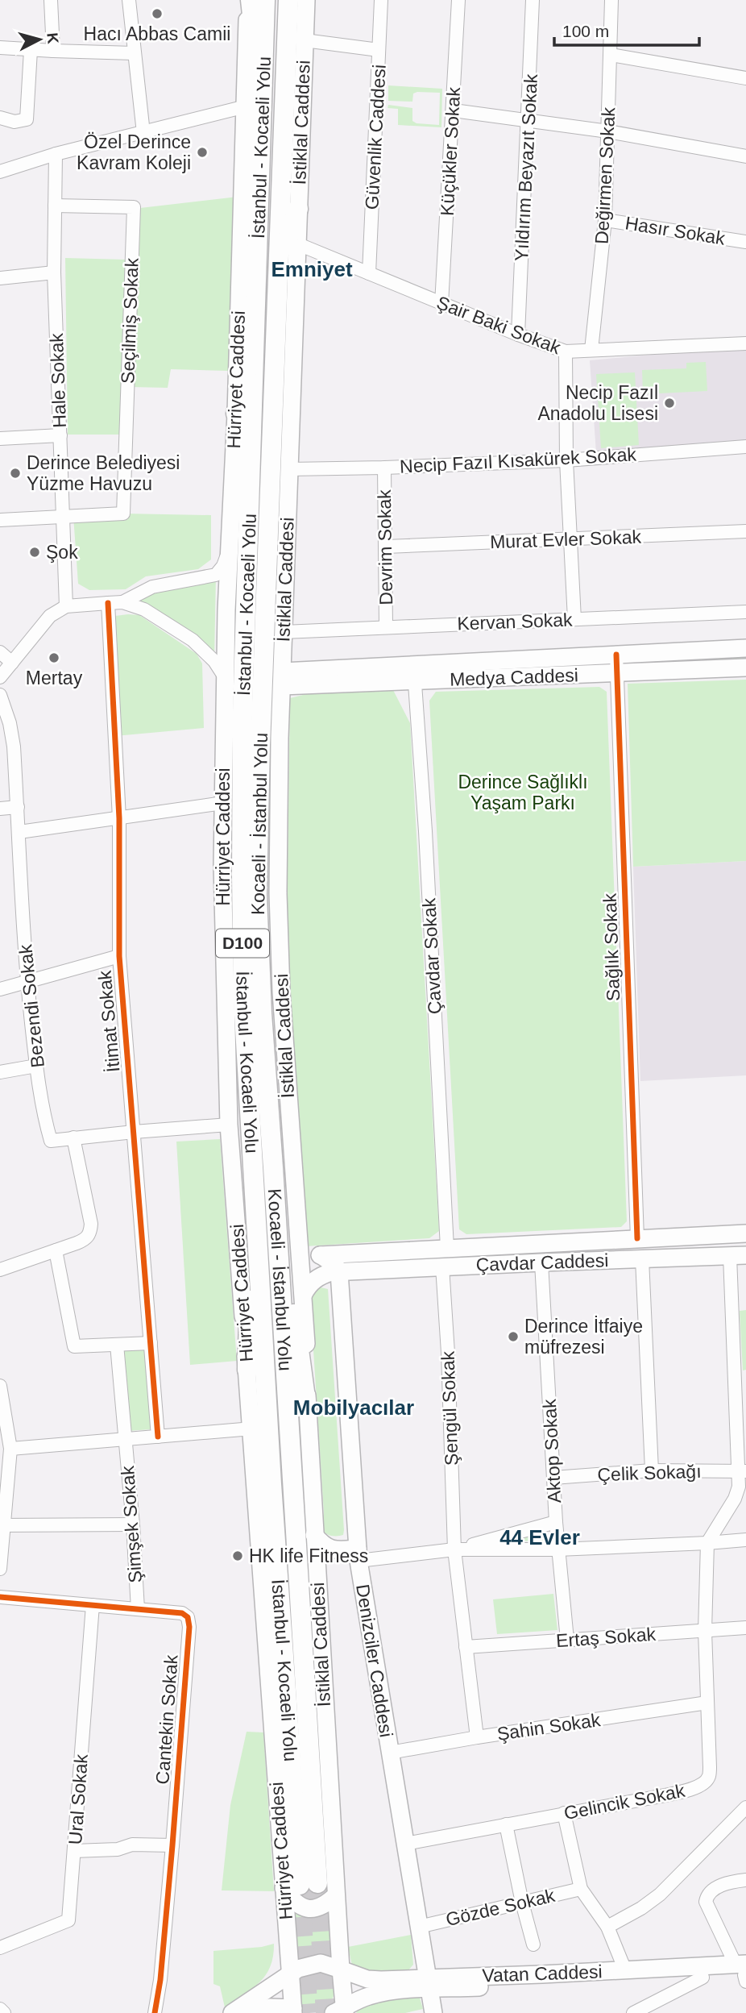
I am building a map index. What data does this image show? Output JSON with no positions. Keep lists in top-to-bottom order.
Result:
{
  "streets": {
    "highway": ["İstanbul - Kocaeli Yolu", "Kocaeli - İstanbul Yolu", "D100"],
    "main road": [
      "İstiklal Caddesi",
      "Hürriyet Caddesi",
      "Medya Caddesi",
      "Çavdar Caddesi",
      "Denizciler Caddesi",
      "Vatan Caddesi"
    ],
    "street": [
      "Güvenlik Caddesi",
      "Küçükler Sokak",
      "Yıldırım Beyazıt Sokak",
      "Değirmen Sokak",
      "Hasır Sokak",
      "Seçilmiş Sokak",
      "Şair Baki Sokak",
      "Hale Sokak",
      "Necip Fazıl Kısakürek Sokak",
      "Murat Evler Sokak",
      "Devrim Sokak",
      "Kervan Sokak",
      "Sağlık Sokak",
      "Çavdar Sokak",
      "Bezendi Sokak",
      "İtimat Sokak",
      "Şengül Sokak",
      "Aktop Sokak",
      "Çelik Sokağı",
      "Şimşek Sokak",
      "Ertaş Sokak",
      "Cantekin Sokak",
      "Şahin Sokak",
      "Ural Sokak",
      "Gelincik Sokak",
      "Gözde Sokak"
    ]
  },
  "crossings": [
    ["İstiklal Caddesi", "Şair Baki Sokak"],
    ["İstiklal Caddesi", "Necip Fazıl Kısakürek Sokak"],
    ["İstiklal Caddesi", "Kervan Sokak"],
    ["İstiklal Caddesi", "Medya Caddesi"],
    ["İstiklal Caddesi", "Çavdar Caddesi"],
    ["İstiklal Caddesi", "Vatan Caddesi"],
    ["Güvenlik Caddesi", "Şair Baki Sokak"],
    ["İstanbul - Kocaeli Yolu", "Hürriyet Caddesi"],
    ["İstanbul - Kocaeli Yolu", "Kocaeli - İstanbul Yolu"],
    ["Küçükler Sokak", "Şair Baki Sokak"],
    ["Yıldırım Beyazıt Sokak", "Şair Baki Sokak"],
    ["Değirmen Sokak", "Hasır Sokak"],
    ["Değirmen Sokak", "Şair Baki Sokak"],
    ["Seçilmiş Sokak", "Hale Sokak"],
    ["Hürriyet Caddesi", "Kocaeli - İstanbul Yolu"],
    ["Hürriyet Caddesi", "Bezendi Sokak"],
    ["Hürriyet Caddesi", "Vatan Caddesi"],
    ["Necip Fazıl Kısakürek Sokak", "Devrim Sokak"],
    ["Murat Evler Sokak", "Devrim Sokak"],
    ["Devrim Sokak", "Kervan Sokak"],
    ["Medya Caddesi", "Sağlık Sokak"],
    ["Medya Caddesi", "Çavdar Sokak"],
    ["Sağlık Sokak", "Çavdar Caddesi"],
    ["Çavdar Sokak", "Çavdar Caddesi"],
    ["Bezendi Sokak", "İtimat Sokak"],
    ["Çavdar Caddesi", "Şengül Sokak"],
    ["Çavdar Caddesi", "Aktop Sokak"],
    ["Çavdar Caddesi", "Denizciler Caddesi"],
    ["Şengül Sokak", "Ertaş Sokak"],
    ["Şengül Sokak", "Şahin Sokak"],
    ["Aktop Sokak", "Çelik Sokağı"],
    ["Aktop Sokak", "Ertaş Sokak"],
    ["Şimşek Sokak", "Cantekin Sokak"],
    ["Ertaş Sokak", "Gelincik Sokak"],
    ["Denizciler Caddesi", "Şahin Sokak"],
    ["Denizciler Caddesi", "Gelincik Sokak"],
    ["Denizciler Caddesi", "Gözde Sokak"],
    ["Denizciler Caddesi", "Vatan Caddesi"],
    ["Cantekin Sokak", "Ural Sokak"],
    ["Şahin Sokak", "Gelincik Sokak"],
    ["Gelincik Sokak", "Gözde Sokak"],
    ["Gözde Sokak", "Vatan Caddesi"]
  ],
  "districts": ["Emniyet", "Mobilyacılar", "44 Evler"],
  "parks": ["Derince Sağlıklı Yaşam Parkı"],
  "places": [
    "Hacı Abbas Camii",
    "Özel Derince Kavram Koleji",
    "Necip Fazıl Anadolu Lisesi",
    "Derince Belediyesi Yüzme Havuzu",
    "Şok",
    "Mertay",
    "Derince İtfaiye müfrezesi",
    "HK life Fitness"
  ],
  "scale_bar": "100 m",
  "north": "right"
}
